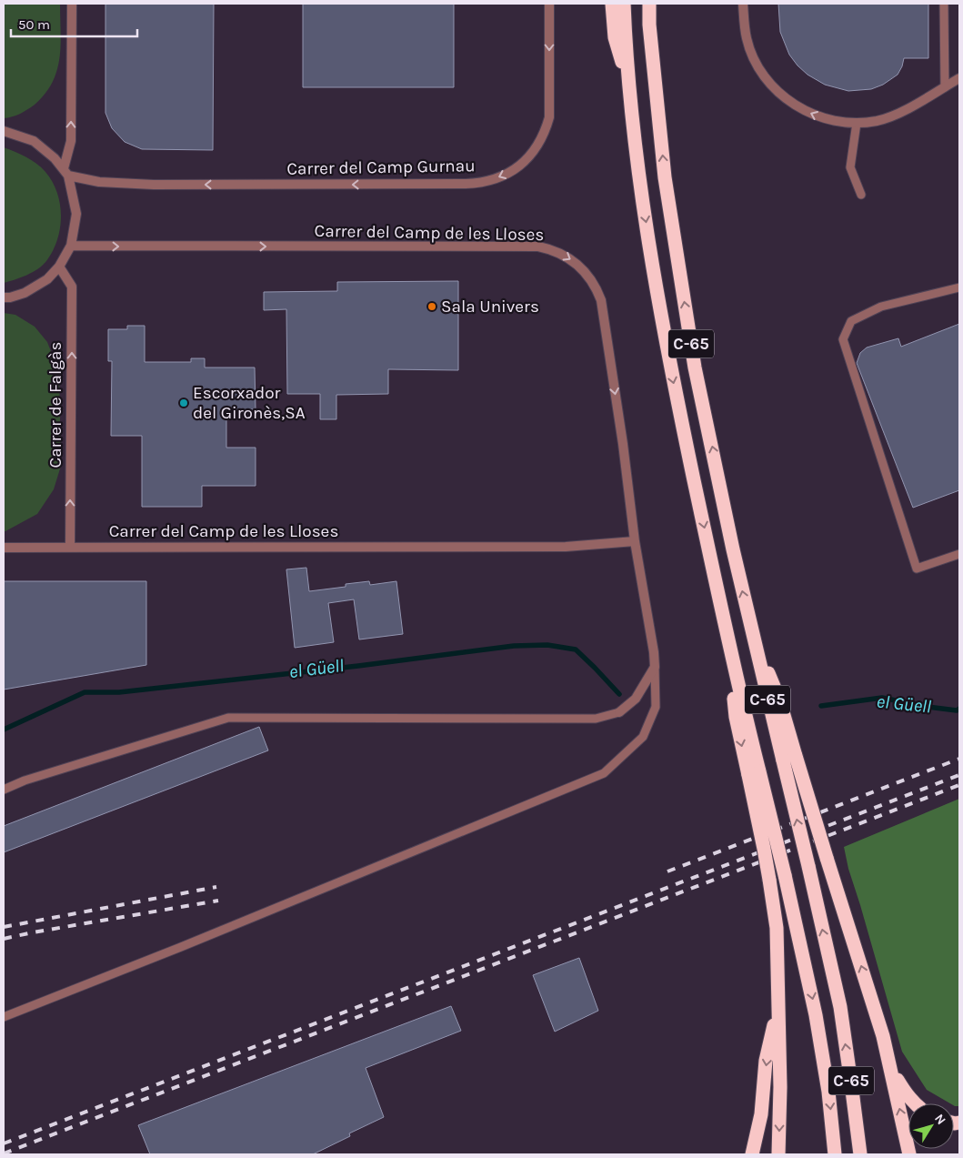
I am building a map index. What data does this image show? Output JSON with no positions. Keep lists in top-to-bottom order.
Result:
{
  "streets": {
    "highway": ["C-65"],
    "street": ["Carrer del Camp Gurnau", "Carrer del Camp de les Lloses", "Carrer de Falgàs"]
  },
  "crossings": [
    ["Carrer del Camp de les Lloses", "Carrer de Falgàs"]
  ],
  "one_way": ["Carrer del Camp Gurnau", "Carrer de Falgàs"],
  "water": ["el Güell"],
  "places": ["Sala Univers", "Escorxador del Gironès,SA"],
  "scale_bar": "50 m",
  "north": "top right"
}
